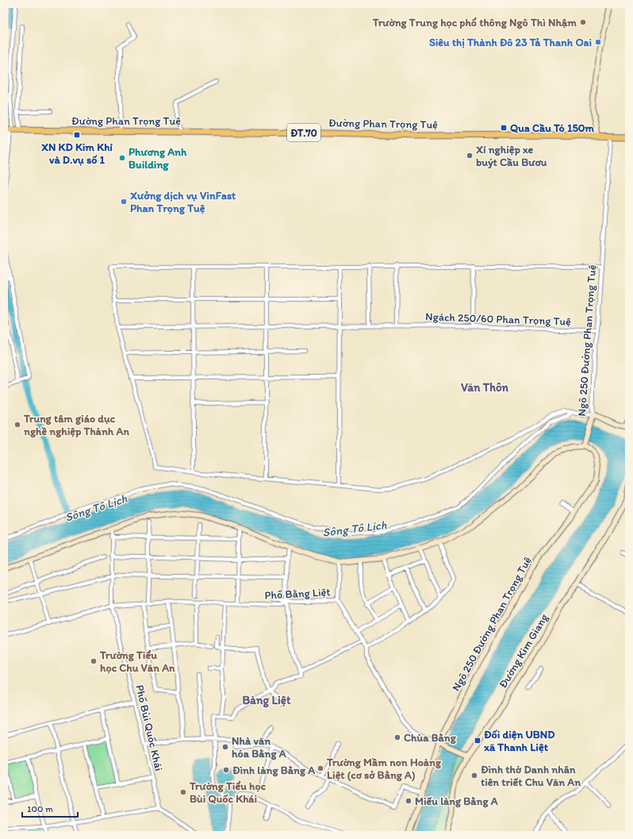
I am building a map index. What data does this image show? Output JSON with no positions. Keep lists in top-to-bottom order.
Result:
{
  "streets": {
    "main road": ["Đường Phan Trọng Tuệ", "ĐT.70"],
    "street": [
      "Ngách 250/60 Phan Trọng Tuệ",
      "Ngõ 250 Đường Phan Trọng Tuệ",
      "Phố Bằng Liệt",
      "Đường Kim Giang",
      "Phố Bùi Quốc Khái"
    ]
  },
  "crossings": [
    ["Đường Phan Trọng Tuệ", "Ngõ 250 Đường Phan Trọng Tuệ"],
    ["Ngách 250/60 Phan Trọng Tuệ", "Ngõ 250 Đường Phan Trọng Tuệ"],
    ["Ngõ 250 Đường Phan Trọng Tuệ", "Phố Bằng Liệt"],
    ["Phố Bằng Liệt", "Phố Bùi Quốc Khái"]
  ],
  "districts": ["Văn Thôn", "Bàng Liệt"],
  "water": ["Sông Tô Lịch"],
  "places": {
    "other": [
      "Trường Trung học phổ thông Ngô Thì Nhậm",
      "Siêu thị Thành Đô 23 Tả Thanh Oai",
      "Xí nghiệp xe buýt Cầu Bươu",
      "Phương Anh Building",
      "Xưởng dịch vụ VinFast Phan Trọng Tuệ",
      "Trung tâm giáo dục nghề nghiệp Thành An",
      "Trường Tiểu học Chu Văn An",
      "Chùa Bằng",
      "Nhà văn hóa Bằng A",
      "Trường Mầm non Hoàng Liệt (cơ sở Bằng A)",
      "Đình làng Bằng A",
      "Đình thờ Danh nhân tiên triết Chu Văn An",
      "Trường Tiểu học Bùi Quốc Khái",
      "Miếu làng Bằng A"
    ],
    "transit": ["Qua Cầu Tó 150m", "XN KD Kim Khí và D.vụ số 1", "Đối diện UBND xã Thanh Liệt"]
  },
  "scale_bar": "100 m"
}
